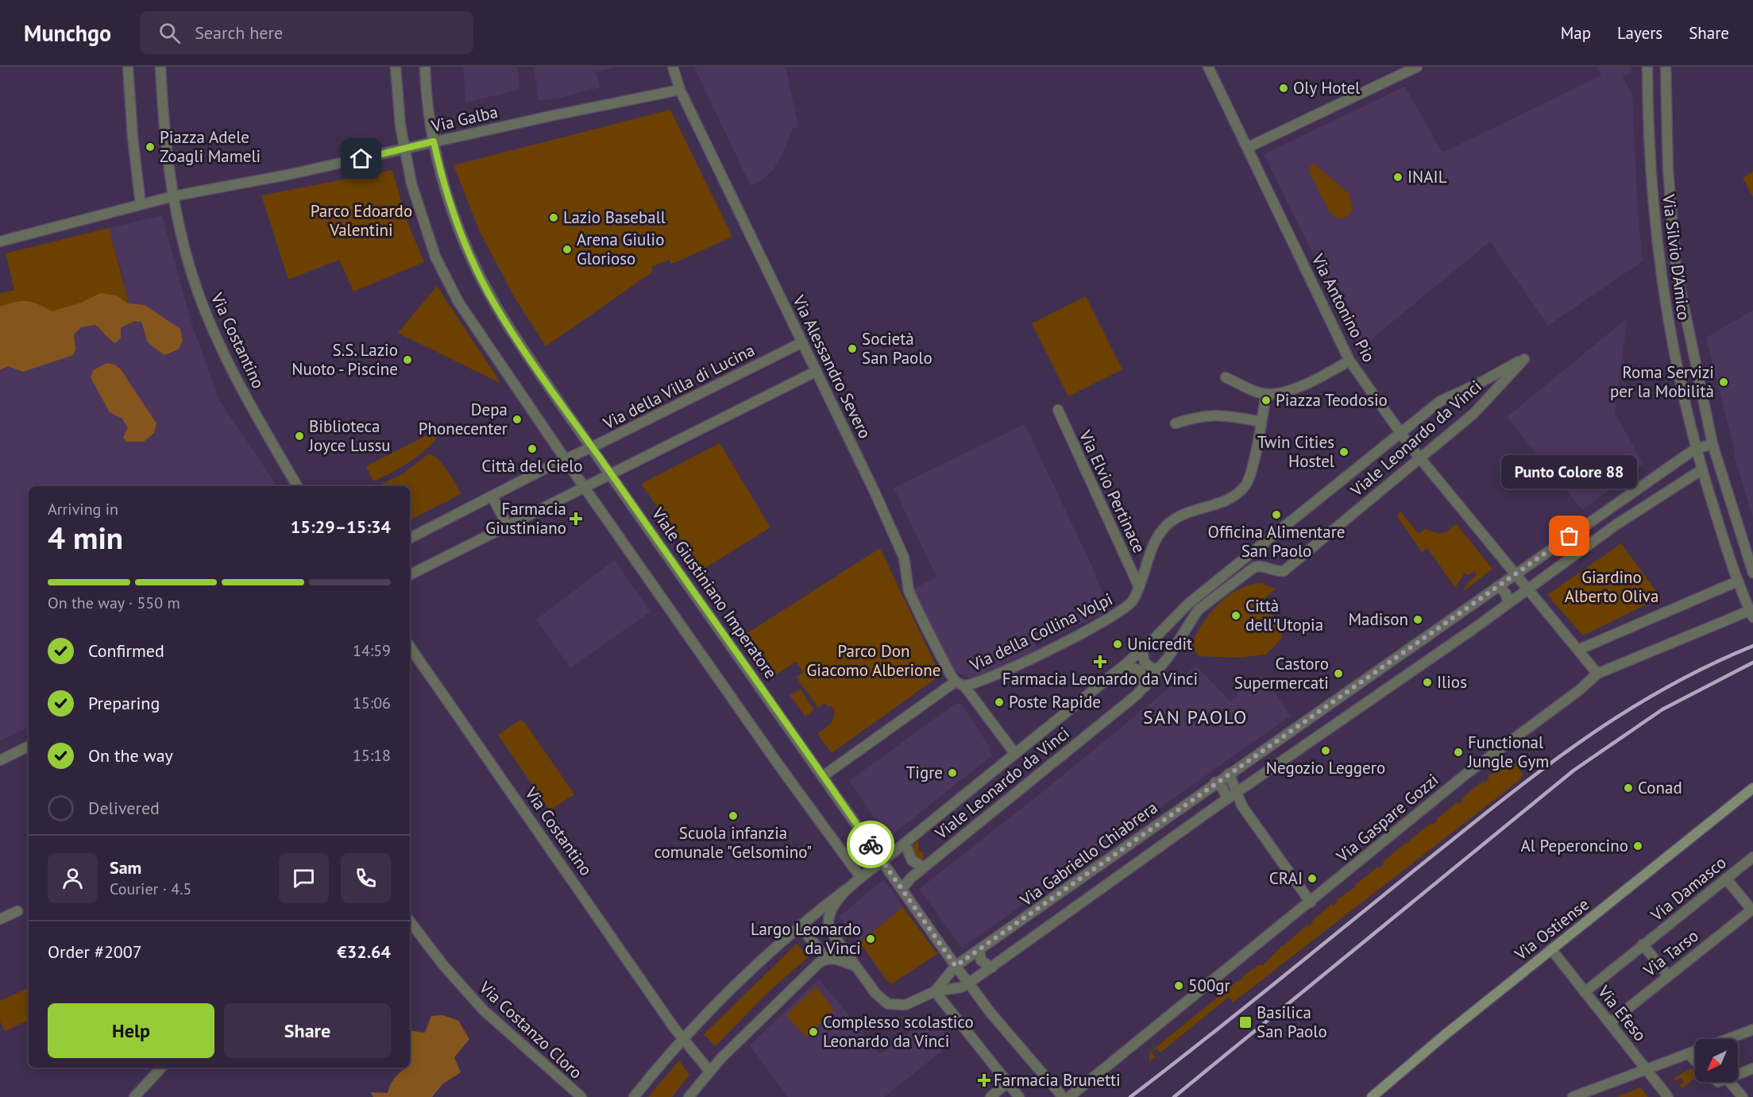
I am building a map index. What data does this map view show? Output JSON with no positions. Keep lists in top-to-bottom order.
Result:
{
  "streets": {
    "main road": ["Via Ostiense"],
    "street": [
      "Via Galba",
      "Via Silvio D'Amico",
      "Via Antonino Pio",
      "Via Costantino",
      "Via Alessandro Severo",
      "Via della Villa di Lucina",
      "Viale Leonardo da Vinci",
      "Via Elvio Pertinace",
      "Viale Giustiniano Imperatore",
      "Via della Collina Volpi",
      "Via Gaspare Gozzi",
      "Via Gabriello Chiabrera",
      "Via Damasco",
      "Via Tarso",
      "Via Efeso",
      "Via Costanzo Cloro"
    ]
  },
  "crossings": [
    ["Via Galba", "Via Costantino"],
    ["Via Galba", "Via Alessandro Severo"],
    ["Via Galba", "Viale Giustiniano Imperatore"],
    ["Via Silvio D'Amico", "Via Gaspare Gozzi"],
    ["Via Silvio D'Amico", "Via Gabriello Chiabrera"],
    ["Via Antonino Pio", "Viale Leonardo da Vinci"],
    ["Via Antonino Pio", "Via Gaspare Gozzi"],
    ["Via Antonino Pio", "Via Gabriello Chiabrera"],
    ["Via Alessandro Severo", "Via della Villa di Lucina"],
    ["Via Alessandro Severo", "Viale Leonardo da Vinci"],
    ["Via Alessandro Severo", "Via della Collina Volpi"],
    ["Via della Villa di Lucina", "Viale Giustiniano Imperatore"],
    ["Viale Leonardo da Vinci", "Viale Giustiniano Imperatore"],
    ["Via Elvio Pertinace", "Via della Collina Volpi"],
    ["Viale Giustiniano Imperatore", "Via Gabriello Chiabrera"],
    ["Via Damasco", "Via Efeso"],
    ["Via Ostiense", "Via Efeso"],
    ["Via Tarso", "Via Efeso"]
  ],
  "districts": ["SAN PAOLO"],
  "parks": ["Parco Edoardo Valentini", "Giardino Alberto Oliva", "Parco Don Giacomo Alberione"],
  "places": {
    "other": [
      "Oly Hotel",
      "Piazza Adele Zoagli Mameli",
      "INAIL",
      "Lazio Baseball",
      "Arena Giulio Glorioso",
      "Società San Paolo",
      "S.S. Lazio Nuoto - Piscine",
      "Roma Servizi per la Mobilità",
      "Piazza Teodosio",
      "Depa Phonecenter",
      "Biblioteca Joyce Lussu",
      "Città del Cielo",
      "Twin Cities Hostel",
      "Officina Alimentare San Paolo",
      "Punto Colore 88",
      "Città dell'Utopia",
      "Madison",
      "Unicredit",
      "Castoro Supermercati",
      "Ilios",
      "Poste Rapide",
      "Negozio Leggero",
      "Functional Jungle Gym",
      "Tigre",
      "Conad",
      "Scuola infanzia comunale \"Gelsomino\"",
      "Al Peperoncino",
      "CRAI",
      "Largo Leonardo da Vinci",
      "500gr",
      "Complesso scolastico Leonardo da Vinci"
    ],
    "health": ["Farmacia Giustiniano", "Farmacia Leonardo da Vinci", "Farmacia Brunetti"],
    "transit": ["Basilica San Paolo"]
  },
  "north": "bottom left",
  "page": {
    "header": "Munchgo",
    "search": "Search here",
    "nav": ["Map", "Layers", "Share"],
    "bubble": "Punto Colore 88",
    "heading": ["4 min", "Arriving in", "15:29–15:34"],
    "panel": [
      "Sam",
      "Courier · 4.5",
      "Order #2007",
      "€32.64"
    ],
    "bar": "On the way · 550 m",
    "list": [
      ["Confirmed", "14:59"],
      ["Preparing", "15:06"],
      ["On the way", "15:18"],
      "Delivered"
    ],
    "buttons": ["Help", "Share"]
  }
}
